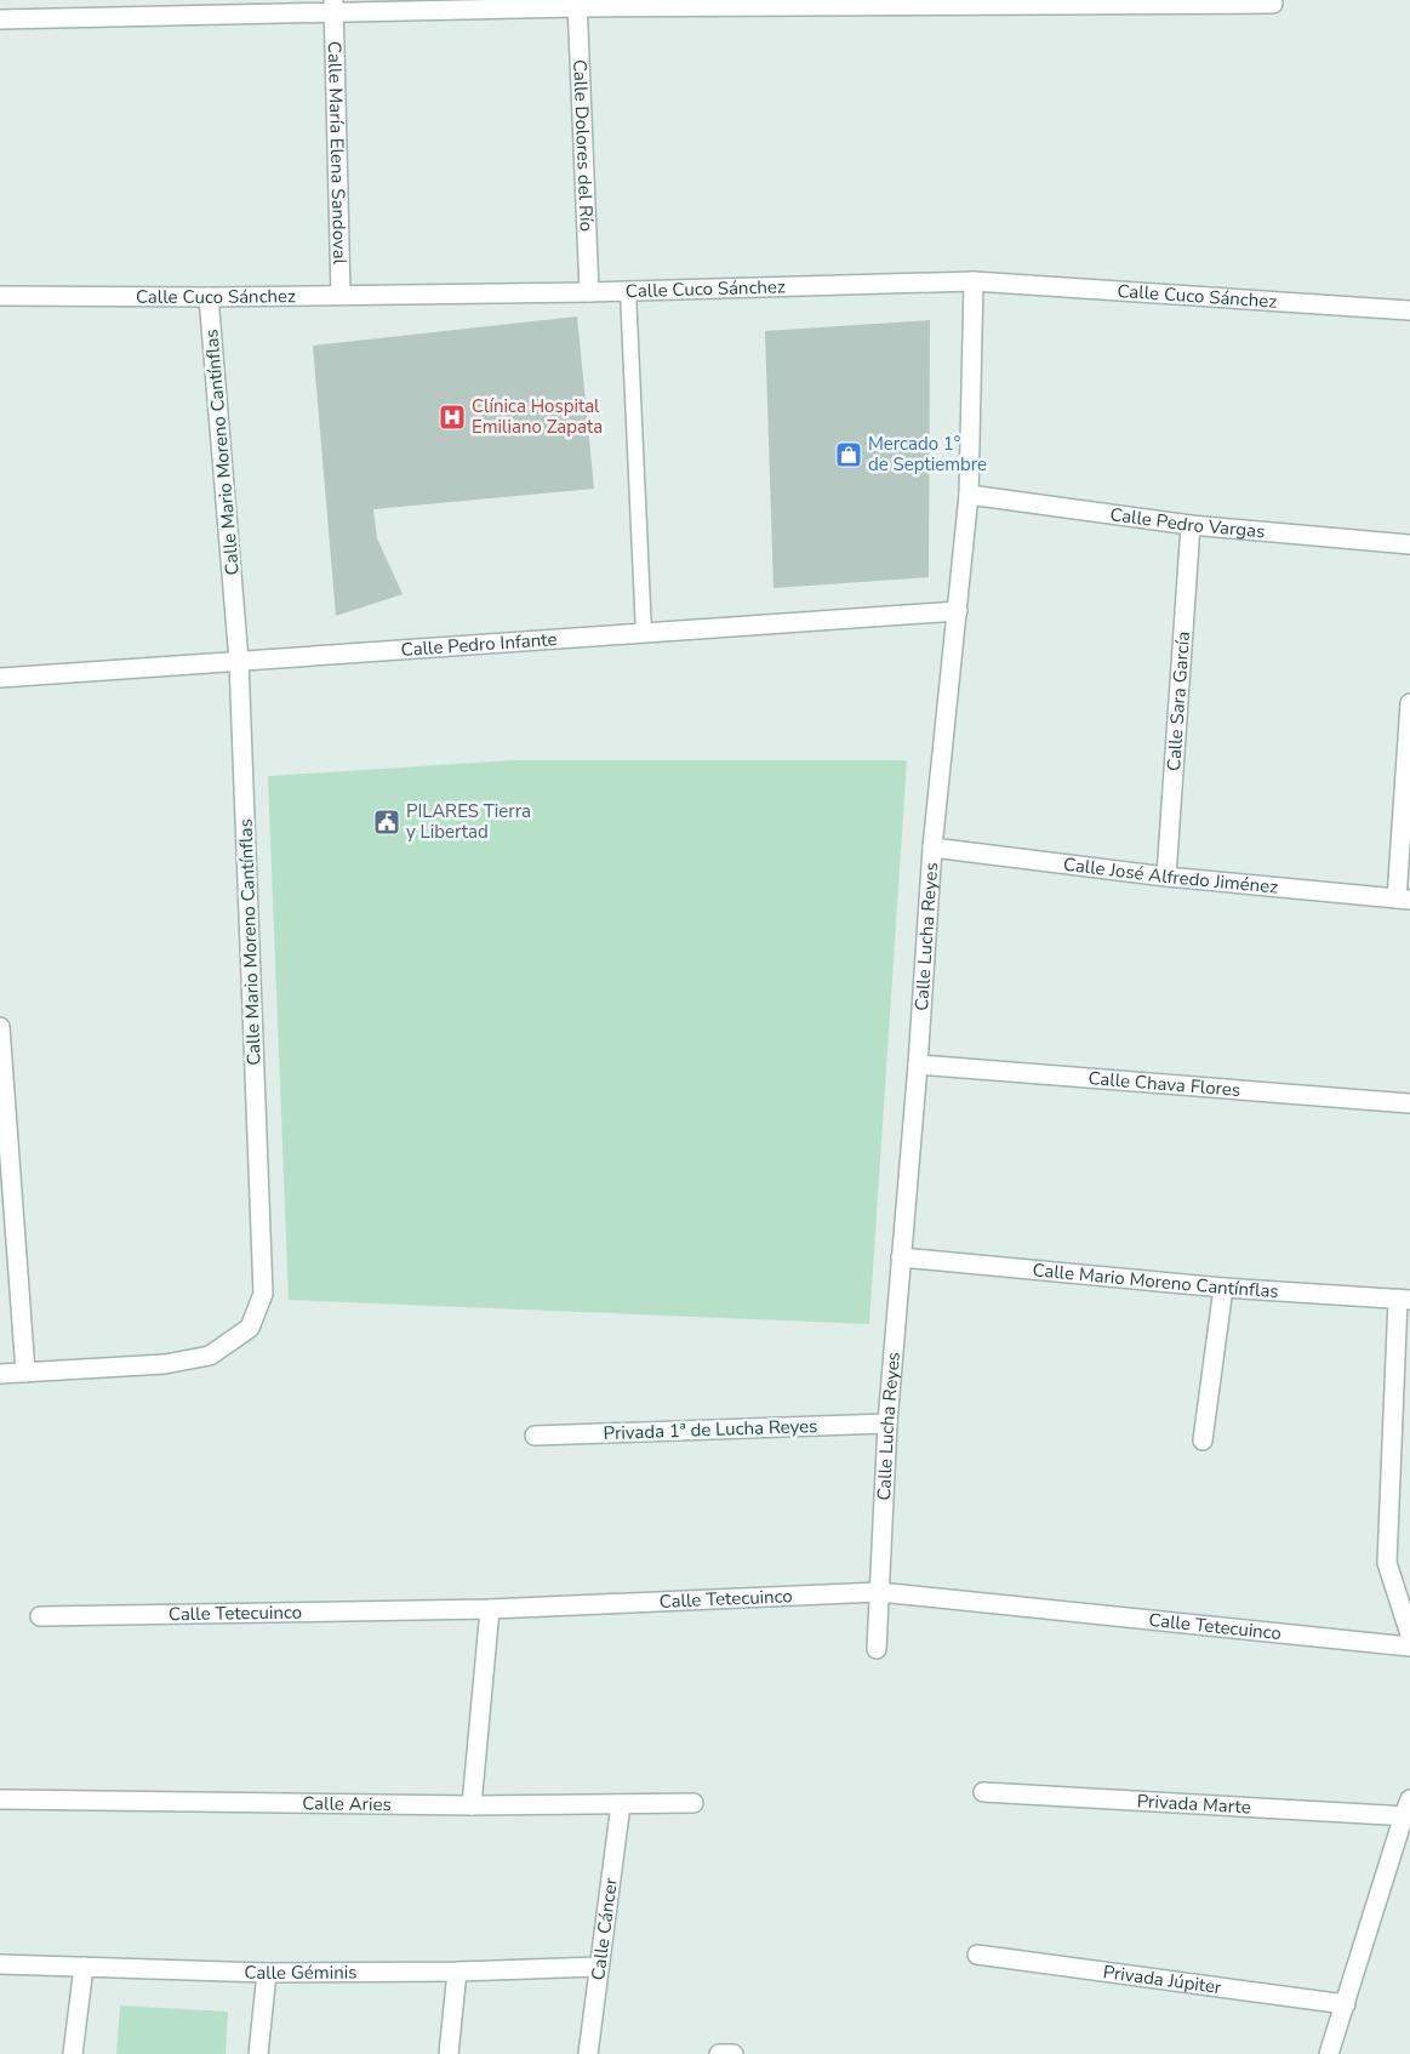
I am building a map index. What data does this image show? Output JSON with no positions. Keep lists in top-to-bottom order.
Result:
{
  "streets": {
    "street": [
      "Calle Dolores del Río",
      "Calle María Elena Sandoval",
      "Calle Cuco Sánchez",
      "Calle Mario Moreno Cantínflas",
      "Calle Pedro Vargas",
      "Calle Pedro Infante",
      "Calle Sara García",
      "Calle José Alfredo Jiménez",
      "Calle Lucha Reyes",
      "Calle Chava Flores",
      "Privada 1ª de Lucha Reyes",
      "Calle Tetecuinco",
      "Calle Aries",
      "Privada Marte",
      "Calle Cáncer",
      "Calle Géminis",
      "Privada Júpiter"
    ]
  },
  "crossings": [
    ["Calle Dolores del Río", "Calle Cuco Sánchez"],
    ["Calle María Elena Sandoval", "Calle Cuco Sánchez"],
    ["Calle Cuco Sánchez", "Calle Mario Moreno Cantínflas"],
    ["Calle Cuco Sánchez", "Calle Lucha Reyes"],
    ["Calle Mario Moreno Cantínflas", "Calle Pedro Infante"],
    ["Calle Mario Moreno Cantínflas", "Calle Lucha Reyes"],
    ["Calle Pedro Vargas", "Calle Sara García"],
    ["Calle Pedro Vargas", "Calle Lucha Reyes"],
    ["Calle Pedro Infante", "Calle Lucha Reyes"],
    ["Calle Sara García", "Calle José Alfredo Jiménez"],
    ["Calle José Alfredo Jiménez", "Calle Lucha Reyes"],
    ["Calle Lucha Reyes", "Calle Chava Flores"],
    ["Calle Lucha Reyes", "Privada 1ª de Lucha Reyes"],
    ["Calle Lucha Reyes", "Calle Tetecuinco"],
    ["Calle Aries", "Calle Cáncer"],
    ["Calle Cáncer", "Calle Géminis"]
  ],
  "places": {
    "hospital": ["Clínica Hospital Emiliano Zapata"],
    "shop": ["Mercado 1° de Septiembre"],
    "public building": ["PILARES Tierra y Libertad"]
  }
}
